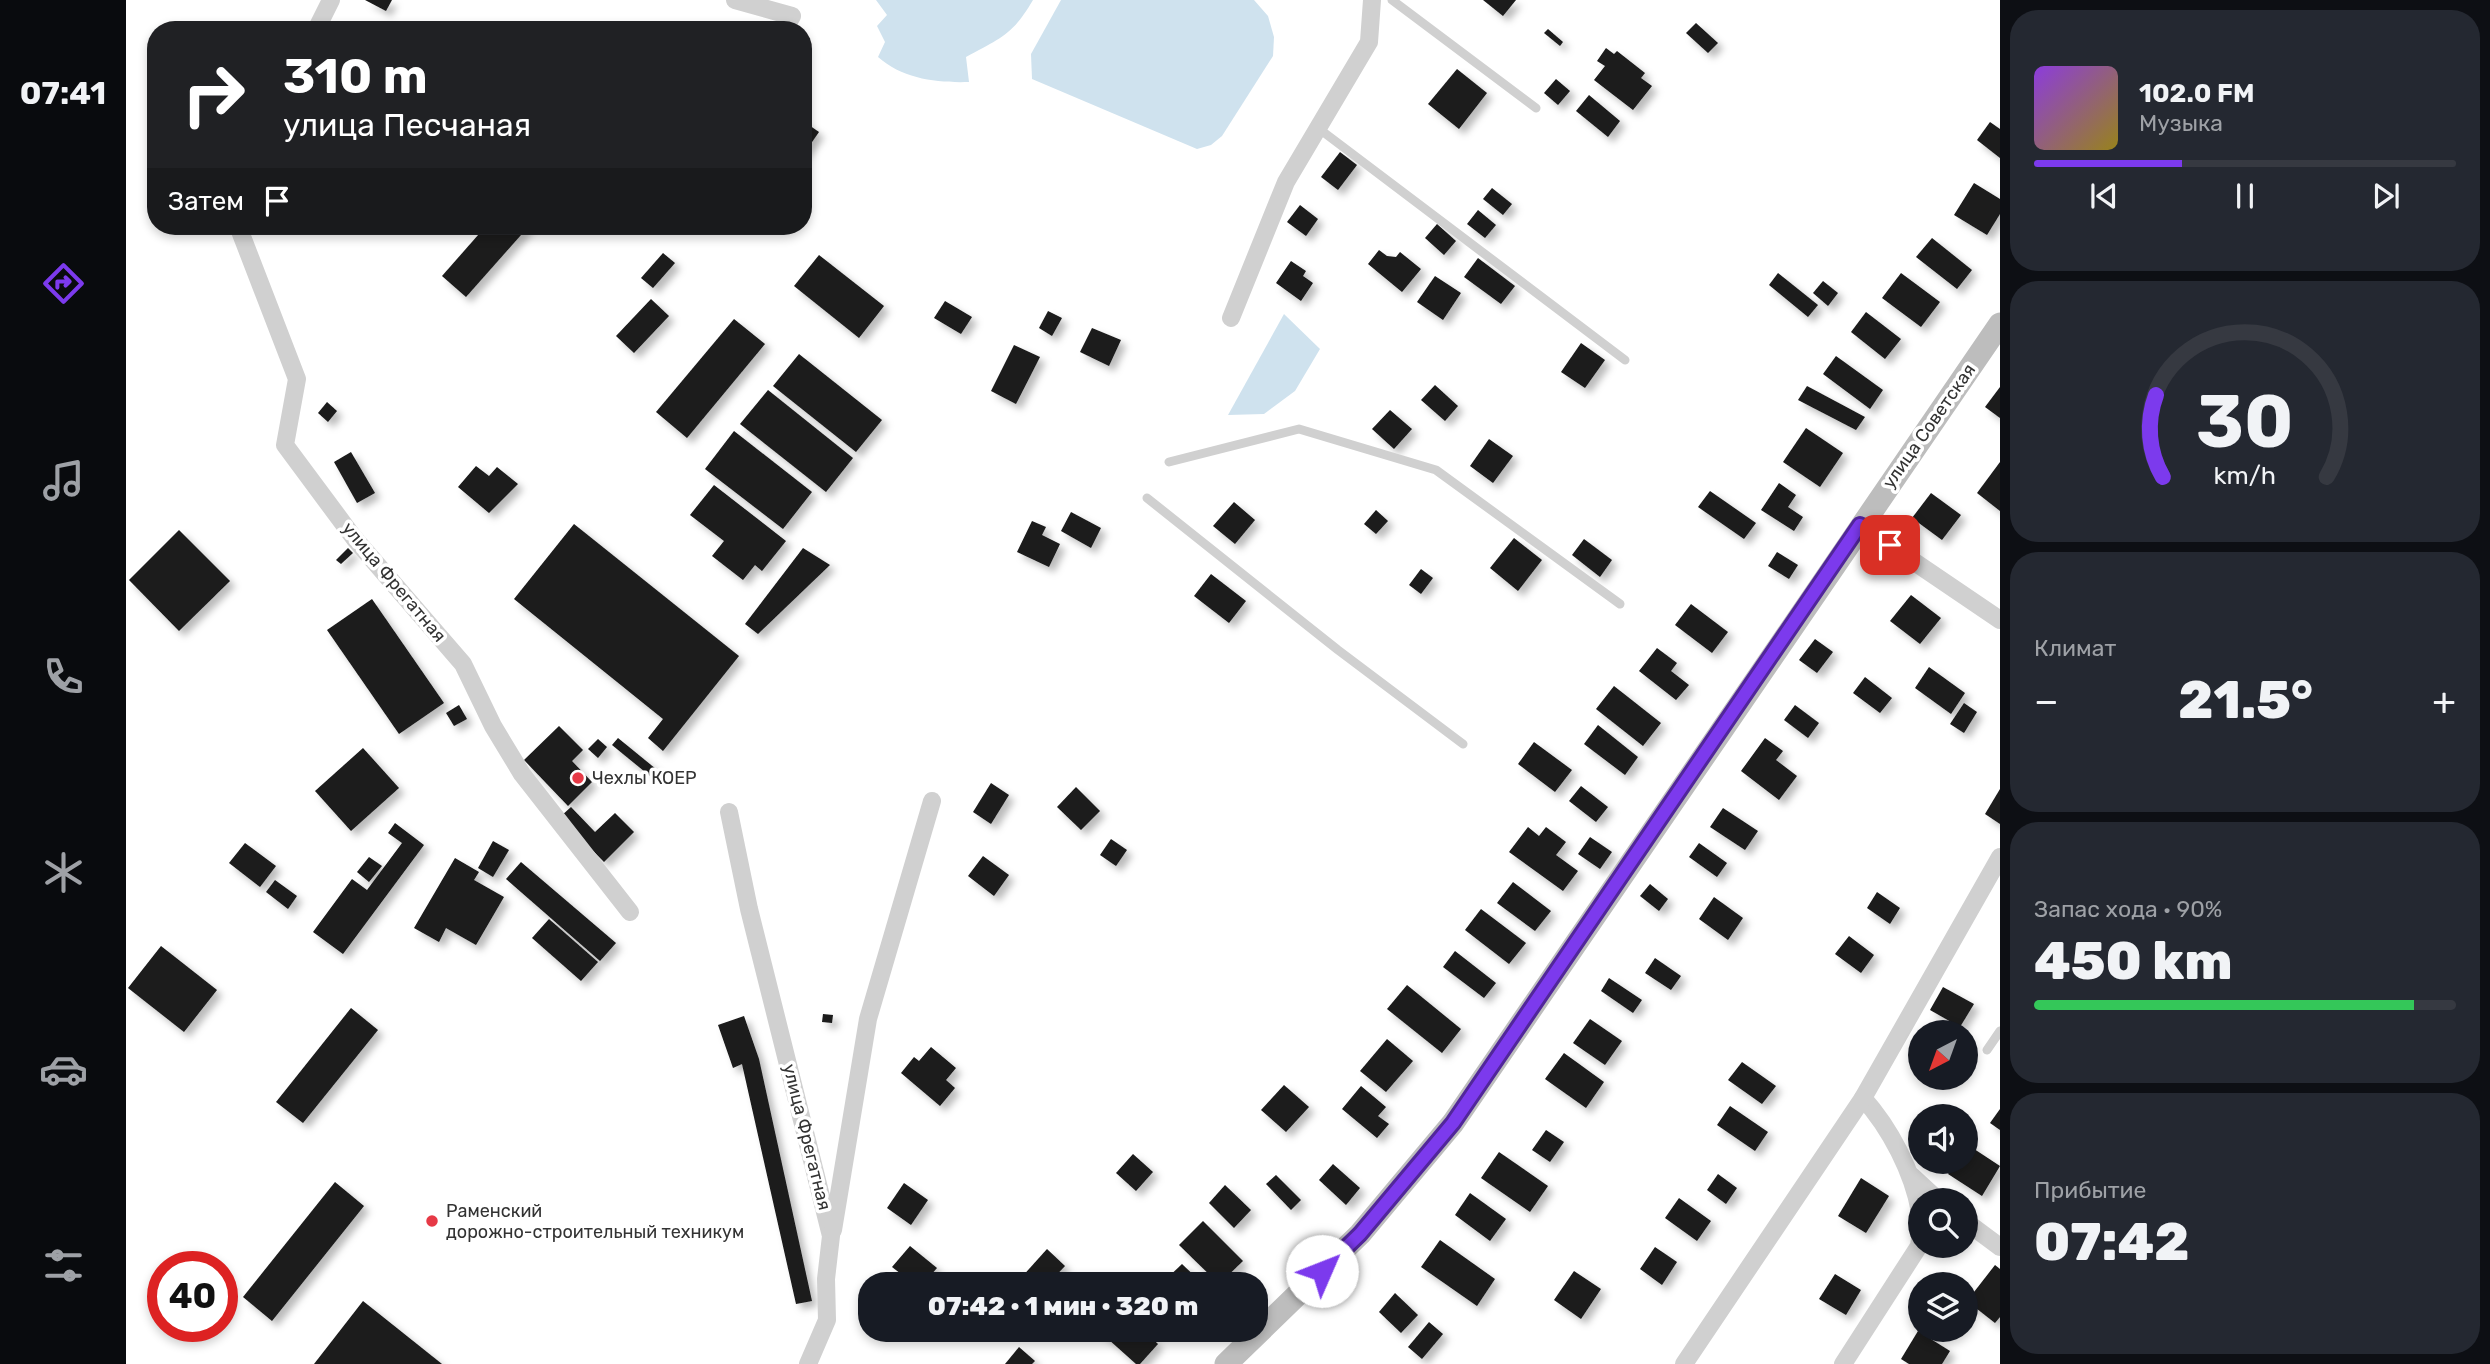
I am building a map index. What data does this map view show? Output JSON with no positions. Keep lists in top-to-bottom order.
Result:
{
  "streets": {
    "street": ["улица Советская", "улица Фрегатная"]
  },
  "places": ["Чехлы КОЕР", "Раменский дорожно-строительный техникум"],
  "north": "bottom left",
  "page": {
    "tabs": "07:41",
    "turn": ["310 m", "улица Песчаная"],
    "song": ["102.0 FM", "Музыка"],
    "then": "Затем",
    "tile": [
      "Климат",
      ["Запас хода · 90%", "450 km"],
      ["Прибытие", "07:42"]
    ],
    "heat": ["−", "21.5°", "+"],
    "limit": "40",
    "trip": "07:42 · 1 мин · 320 m",
    "gauge": ["30", "km/h"]
  }
}
